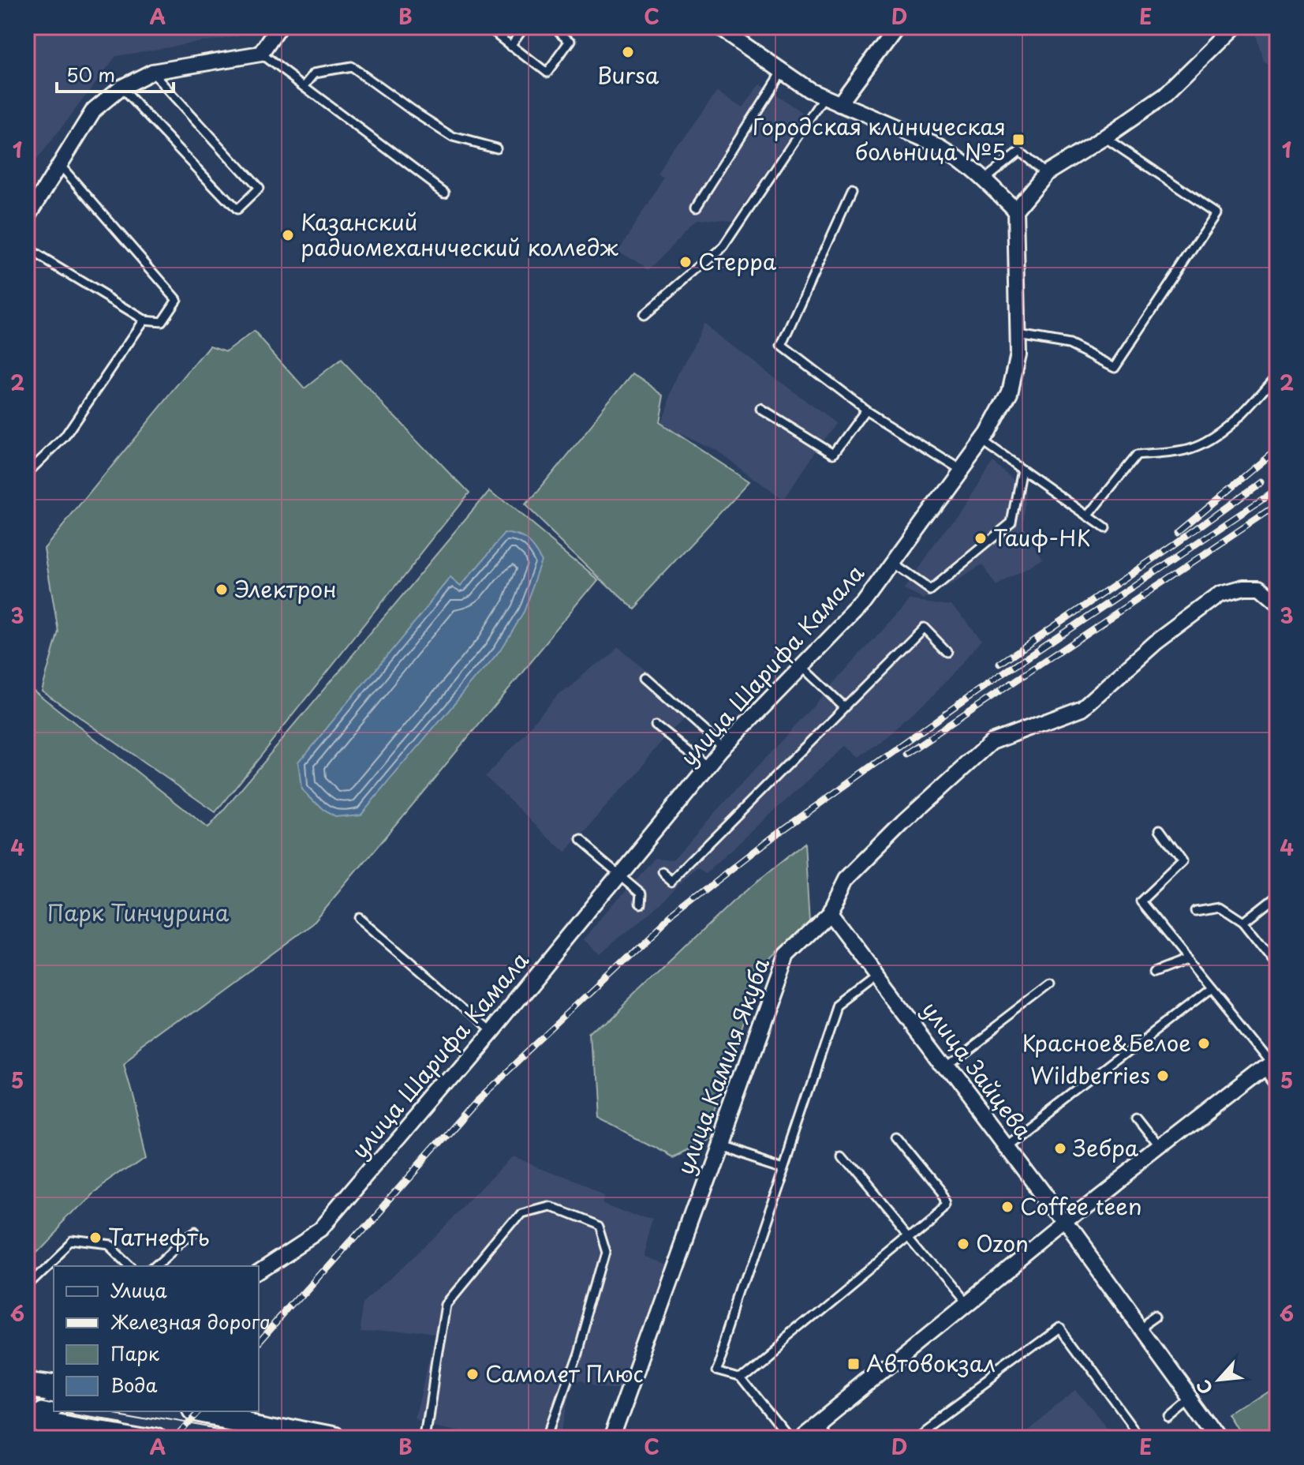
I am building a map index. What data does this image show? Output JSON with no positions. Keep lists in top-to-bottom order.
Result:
{
  "streets": {
    "street": ["улица Шарифа Камала", "улица Камиля Якуба", "улица Зайцева"]
  },
  "crossings": [
    ["улица Камиля Якуба", "улица Зайцева"]
  ],
  "parks": ["Парк Тинчурина"],
  "places": {
    "other": [
      "Bursa",
      "Казанский радиомеханический колледж",
      "Стерра",
      "Таиф-НК",
      "Электрон",
      "Красное&Белое",
      "Wildberries",
      "Зебра",
      "Coffee teen",
      "Татнефть",
      "Ozon",
      "Самолет Плюс"
    ],
    "transit": ["Городская клиническая больница №5", "Автовокзал"]
  },
  "legend": [
    "Улица",
    "Железная дорога",
    "Парк",
    "Вода"
  ],
  "scale_bar": "50 m",
  "north": "bottom left",
  "grid": {
    "columns": [
      "A",
      "B",
      "C",
      "D",
      "E"
    ],
    "rows": [
      "1",
      "2",
      "3",
      "4",
      "5",
      "6"
    ]
  }
}
